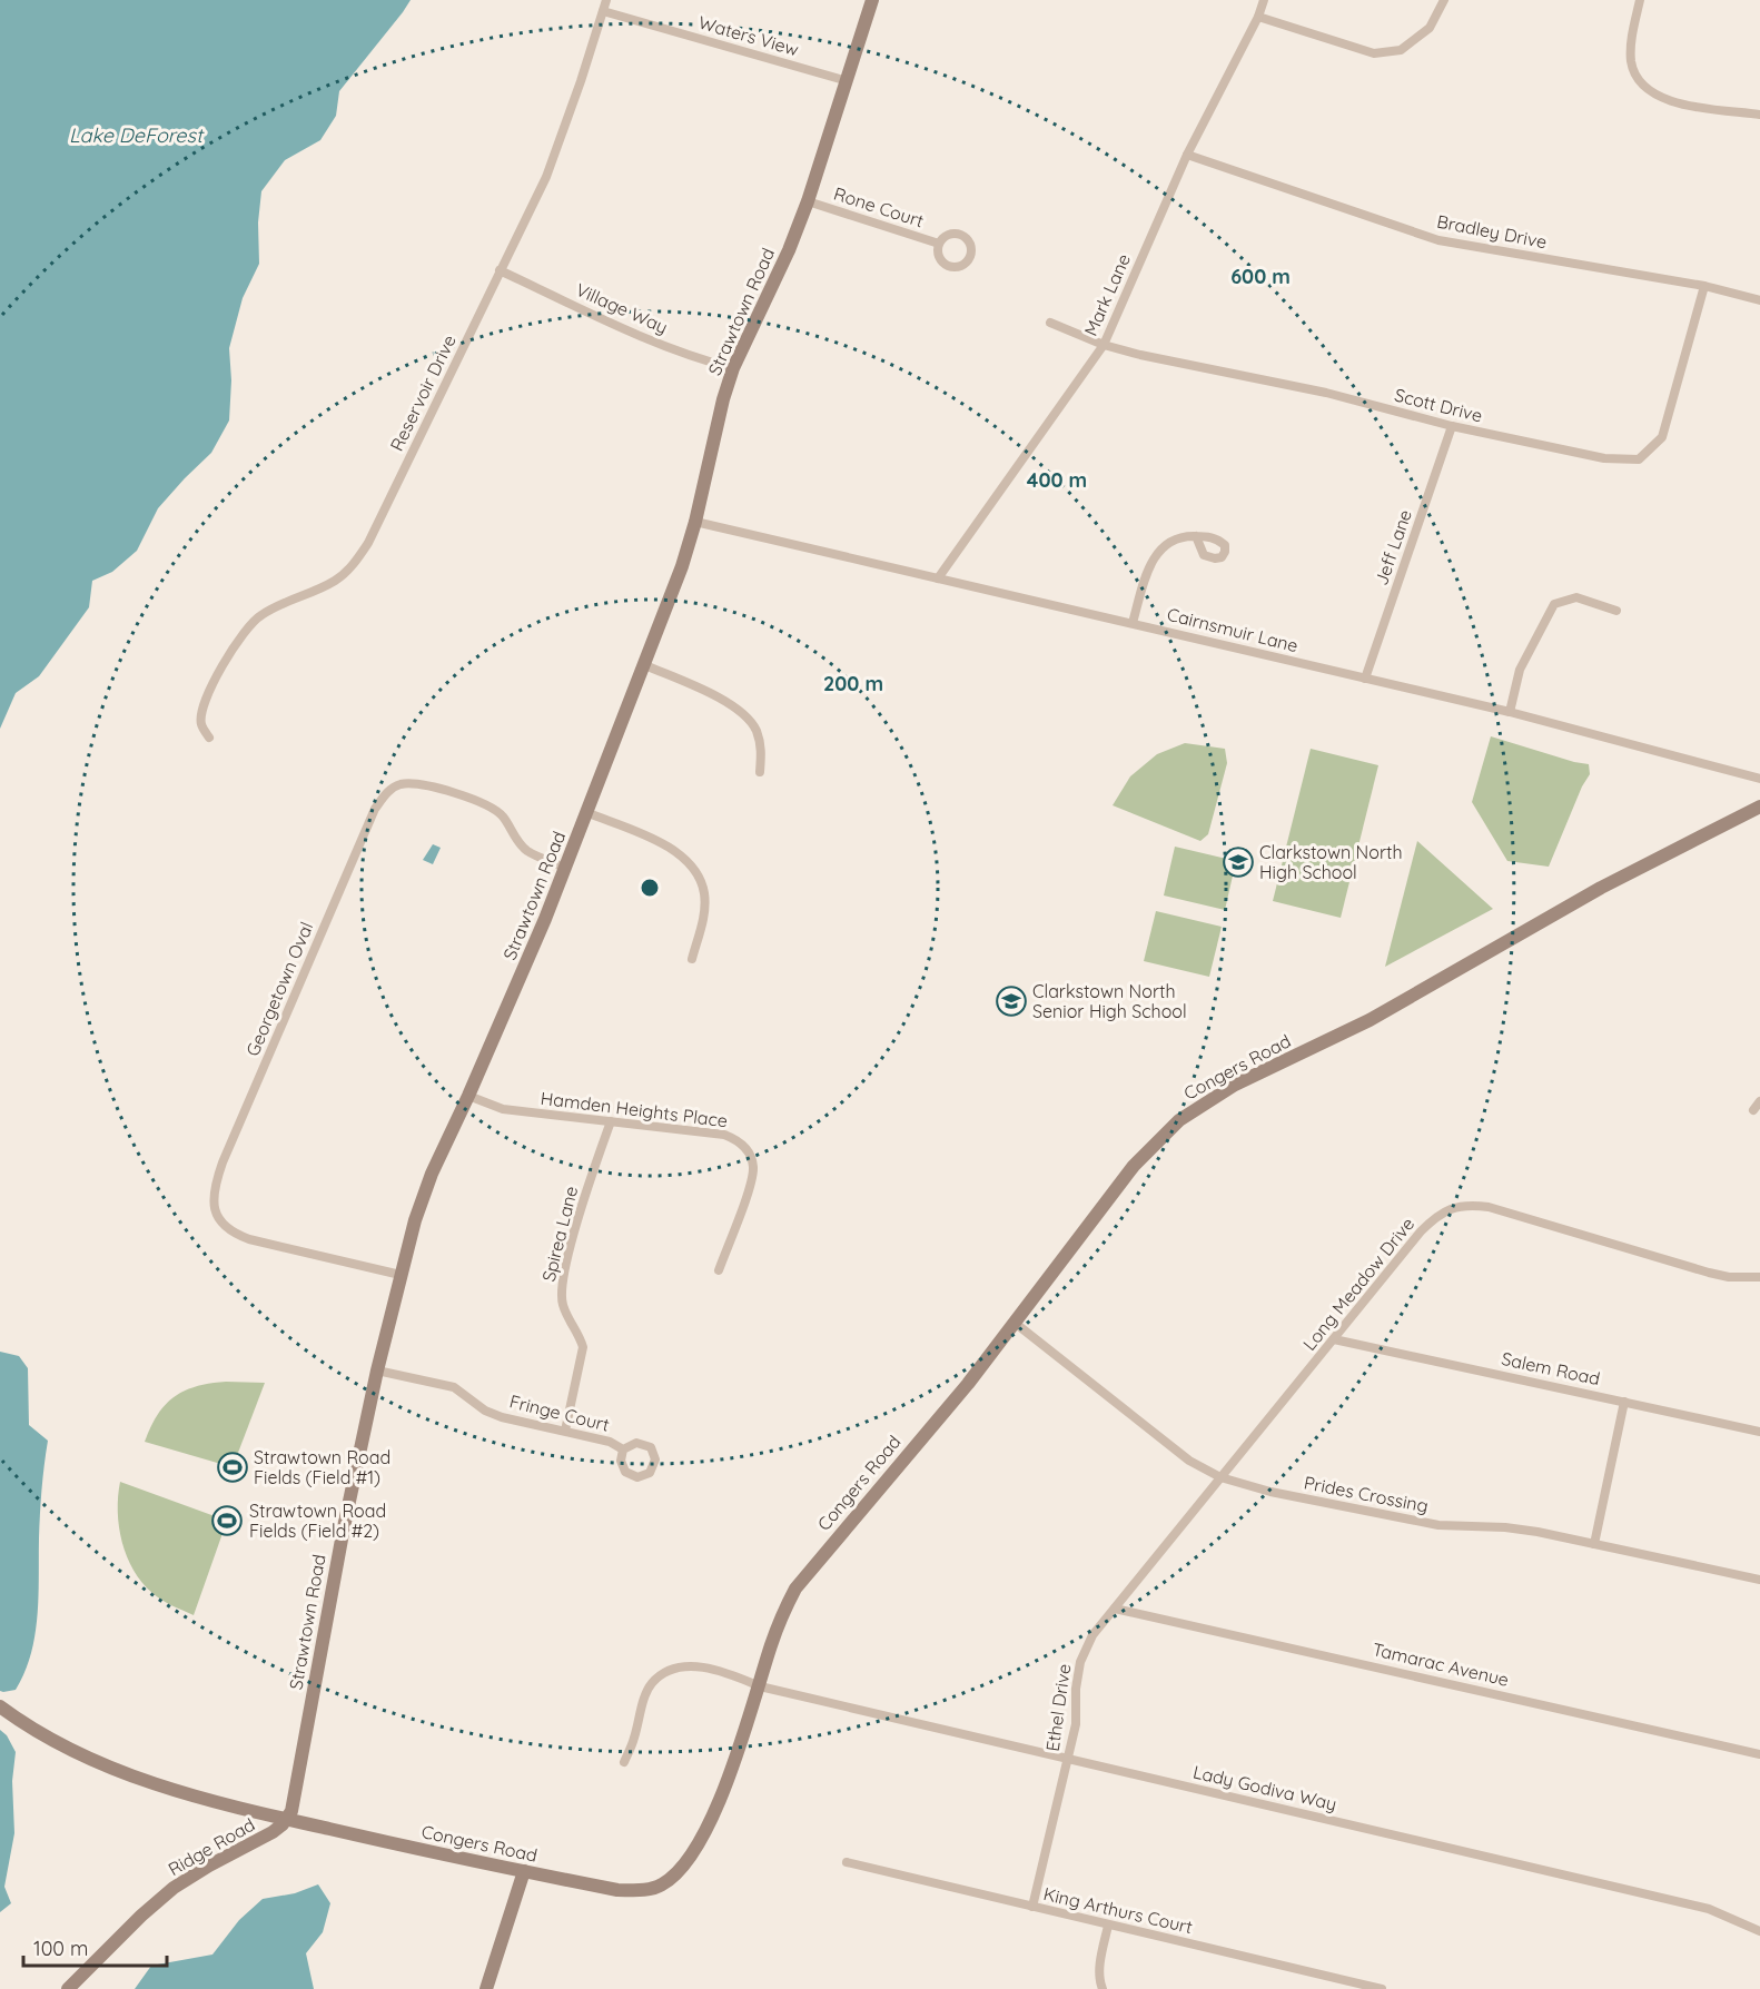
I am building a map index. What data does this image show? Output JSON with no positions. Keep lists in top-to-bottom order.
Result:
{
  "streets": {
    "street": [
      "Waters View",
      "Rone Court",
      "Bradley Drive",
      "Mark Lane",
      "Village Way",
      "Strawtown Road",
      "Reservoir Drive",
      "Scott Drive",
      "Jeff Lane",
      "Cairnsmuir Lane",
      "Georgetown Oval",
      "Congers Road",
      "Hamden Heights Place",
      "Spirea Lane",
      "Long Meadow Drive",
      "Salem Road",
      "Fringe Court",
      "Prides Crossing",
      "Tamarac Avenue",
      "Ethel Drive",
      "Lady Godiva Way",
      "Ridge Road",
      "King Arthurs Court"
    ]
  },
  "crossings": [
    ["Waters View", "Strawtown Road"],
    ["Waters View", "Reservoir Drive"],
    ["Rone Court", "Strawtown Road"],
    ["Bradley Drive", "Mark Lane"],
    ["Bradley Drive", "Scott Drive"],
    ["Mark Lane", "Scott Drive"],
    ["Mark Lane", "Cairnsmuir Lane"],
    ["Village Way", "Strawtown Road"],
    ["Village Way", "Reservoir Drive"],
    ["Strawtown Road", "Cairnsmuir Lane"],
    ["Strawtown Road", "Georgetown Oval"],
    ["Strawtown Road", "Congers Road"],
    ["Strawtown Road", "Hamden Heights Place"],
    ["Strawtown Road", "Fringe Court"],
    ["Strawtown Road", "Ridge Road"],
    ["Scott Drive", "Jeff Lane"],
    ["Jeff Lane", "Cairnsmuir Lane"],
    ["Congers Road", "Prides Crossing"],
    ["Congers Road", "Lady Godiva Way"],
    ["Congers Road", "Ridge Road"],
    ["Hamden Heights Place", "Spirea Lane"],
    ["Spirea Lane", "Fringe Court"],
    ["Long Meadow Drive", "Salem Road"],
    ["Long Meadow Drive", "Prides Crossing"],
    ["Long Meadow Drive", "Ethel Drive"],
    ["Prides Crossing", "Ethel Drive"],
    ["Tamarac Avenue", "Ethel Drive"],
    ["Ethel Drive", "Lady Godiva Way"],
    ["Ethel Drive", "King Arthurs Court"]
  ],
  "water": ["Lake DeForest"],
  "places": {
    "school or university": ["Clarkstown North High School", "Clarkstown North Senior High School"],
    "sports": ["Strawtown Road Fields (Field #1)", "Strawtown Road Fields (Field #2)"]
  },
  "scale_bar": "100 m",
  "rings": ["600 m", "400 m", "200 m"]
}
